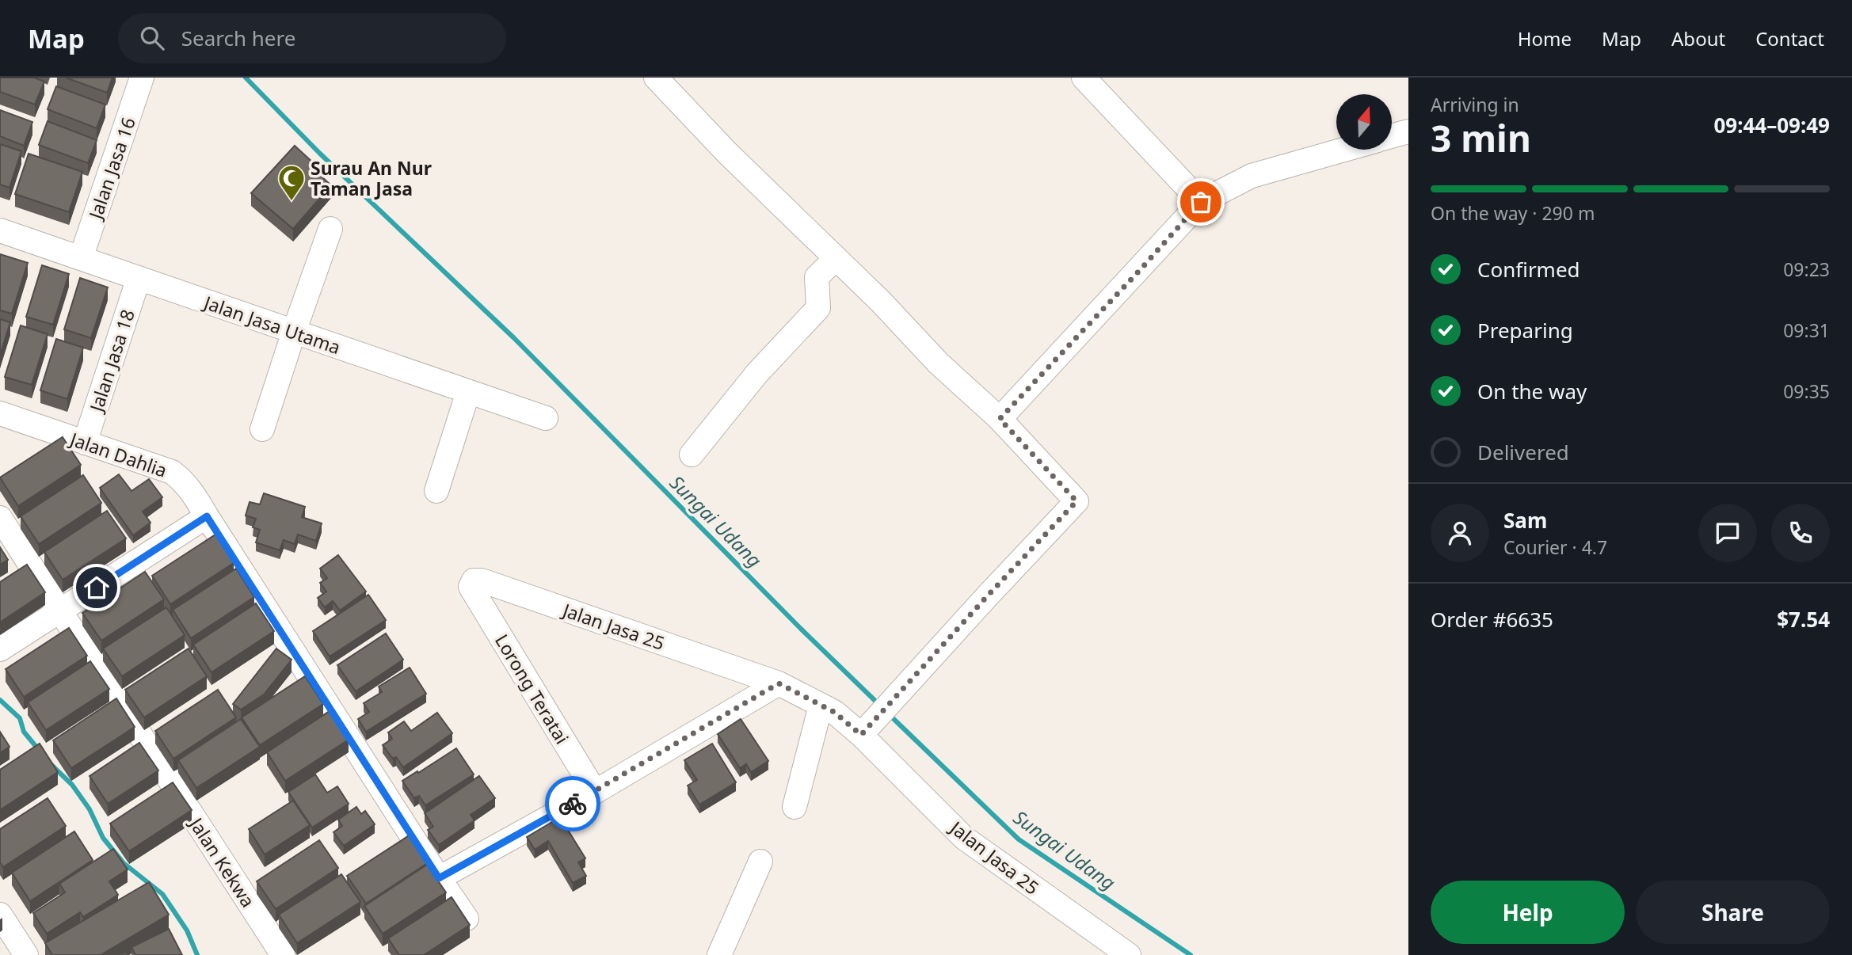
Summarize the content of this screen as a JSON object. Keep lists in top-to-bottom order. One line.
{"streets":{"street":["Jalan Jasa 16","Jalan Jasa Utama","Jalan Jasa 18","Jalan Dahlia","Jalan Jasa 25","Lorong Teratai","Jalan Kekwa"]},"crossings":[["Jalan Jasa 16","Jalan Jasa Utama"],["Jalan Jasa Utama","Jalan Jasa 18"],["Jalan Jasa 18","Jalan Dahlia"],["Jalan Jasa 25","Lorong Teratai"]],"water":["Sungai Udang"],"places":{"mosque":["Surau An Nur Taman Jasa"]},"north":"top","page":{"header":"Map","search":"Search here","nav":["Home","Map","About","Contact"],"heading":["3 min","Arriving in","09:44–09:49"],"panel":["Sam","Courier · 4.7","Order #6635","$7.54"],"bar":"On the way · 290 m","list":[["Confirmed","09:23"],["Preparing","09:31"],["On the way","09:35"],"Delivered"],"buttons":["Help","Share"]}}
